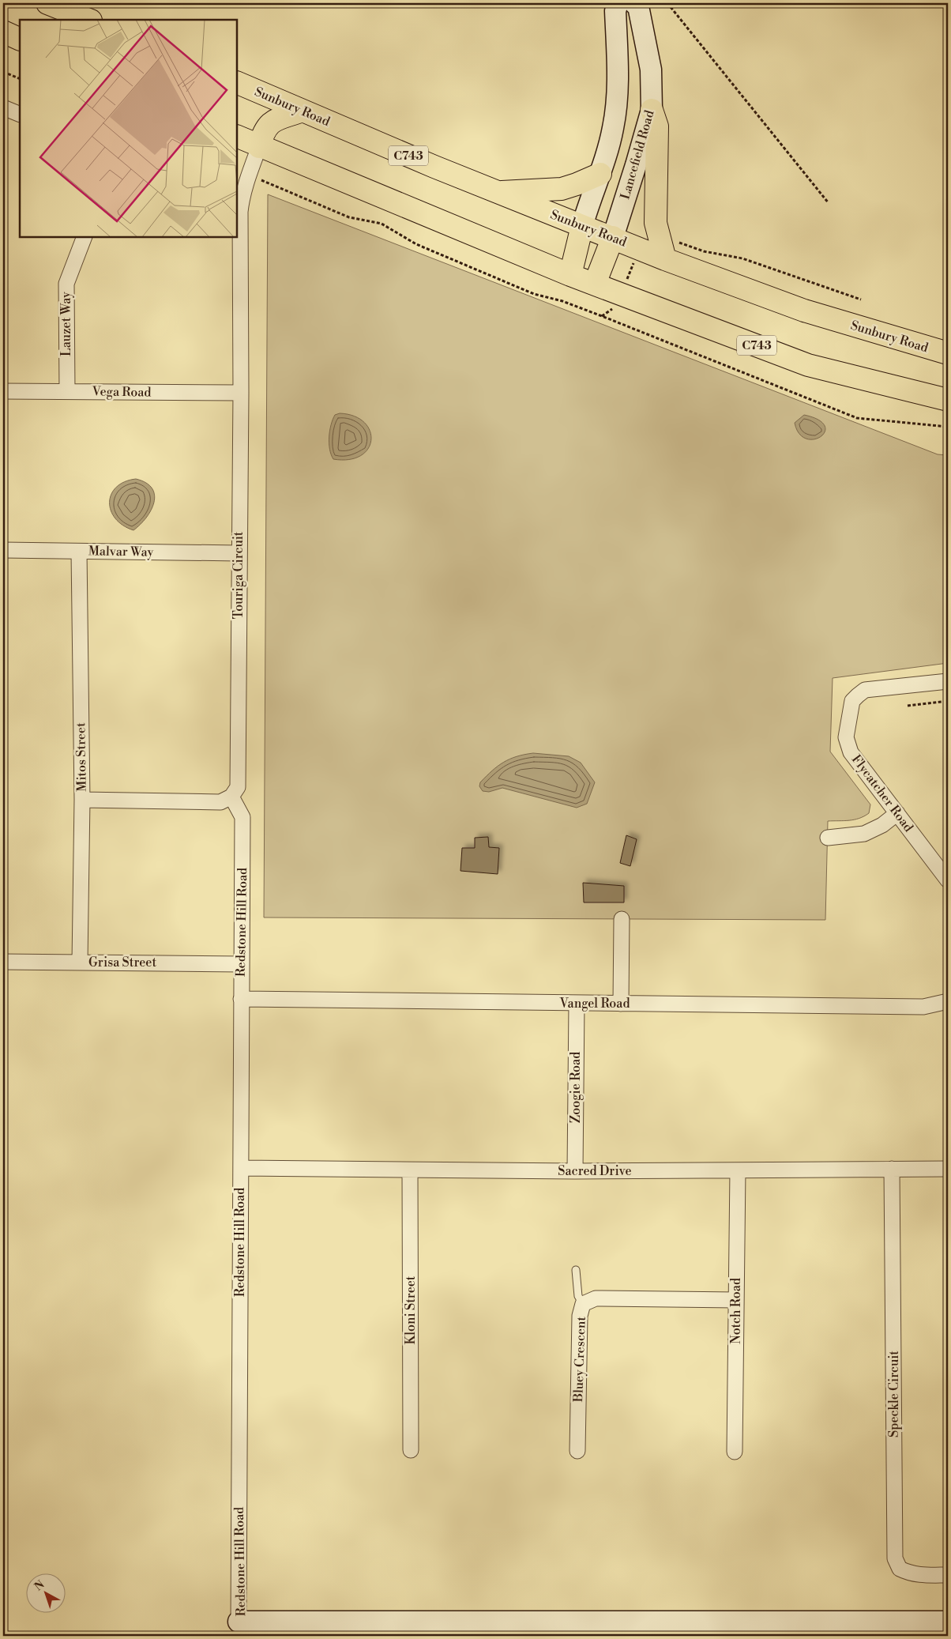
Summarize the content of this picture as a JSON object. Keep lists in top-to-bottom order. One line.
{"streets":{"main road":["Sunbury Road","C743"],"street":["Lancefield Road","Lauzet Way","Vega Road","Malvar Way","Touriga Circuit","Mitos Street","Flycatcher Road","Redstone Hill Road","Grisa Street","Vangel Road","Zoogie Road","Sacred Drive","Kloni Street","Notch Road","Bluey Crescent","Speckle Circuit"]},"crossings":[["Sunbury Road","Lancefield Road"],["C743","Touriga Circuit"],["Lauzet Way","Vega Road"],["Vega Road","Touriga Circuit"],["Malvar Way","Touriga Circuit"],["Malvar Way","Mitos Street"],["Touriga Circuit","Redstone Hill Road"],["Mitos Street","Grisa Street"],["Redstone Hill Road","Grisa Street"],["Redstone Hill Road","Vangel Road"],["Redstone Hill Road","Sacred Drive"],["Vangel Road","Zoogie Road"],["Zoogie Road","Sacred Drive"],["Sacred Drive","Kloni Street"],["Sacred Drive","Notch Road"],["Sacred Drive","Speckle Circuit"],["Notch Road","Bluey Crescent"]],"north":"top left"}
